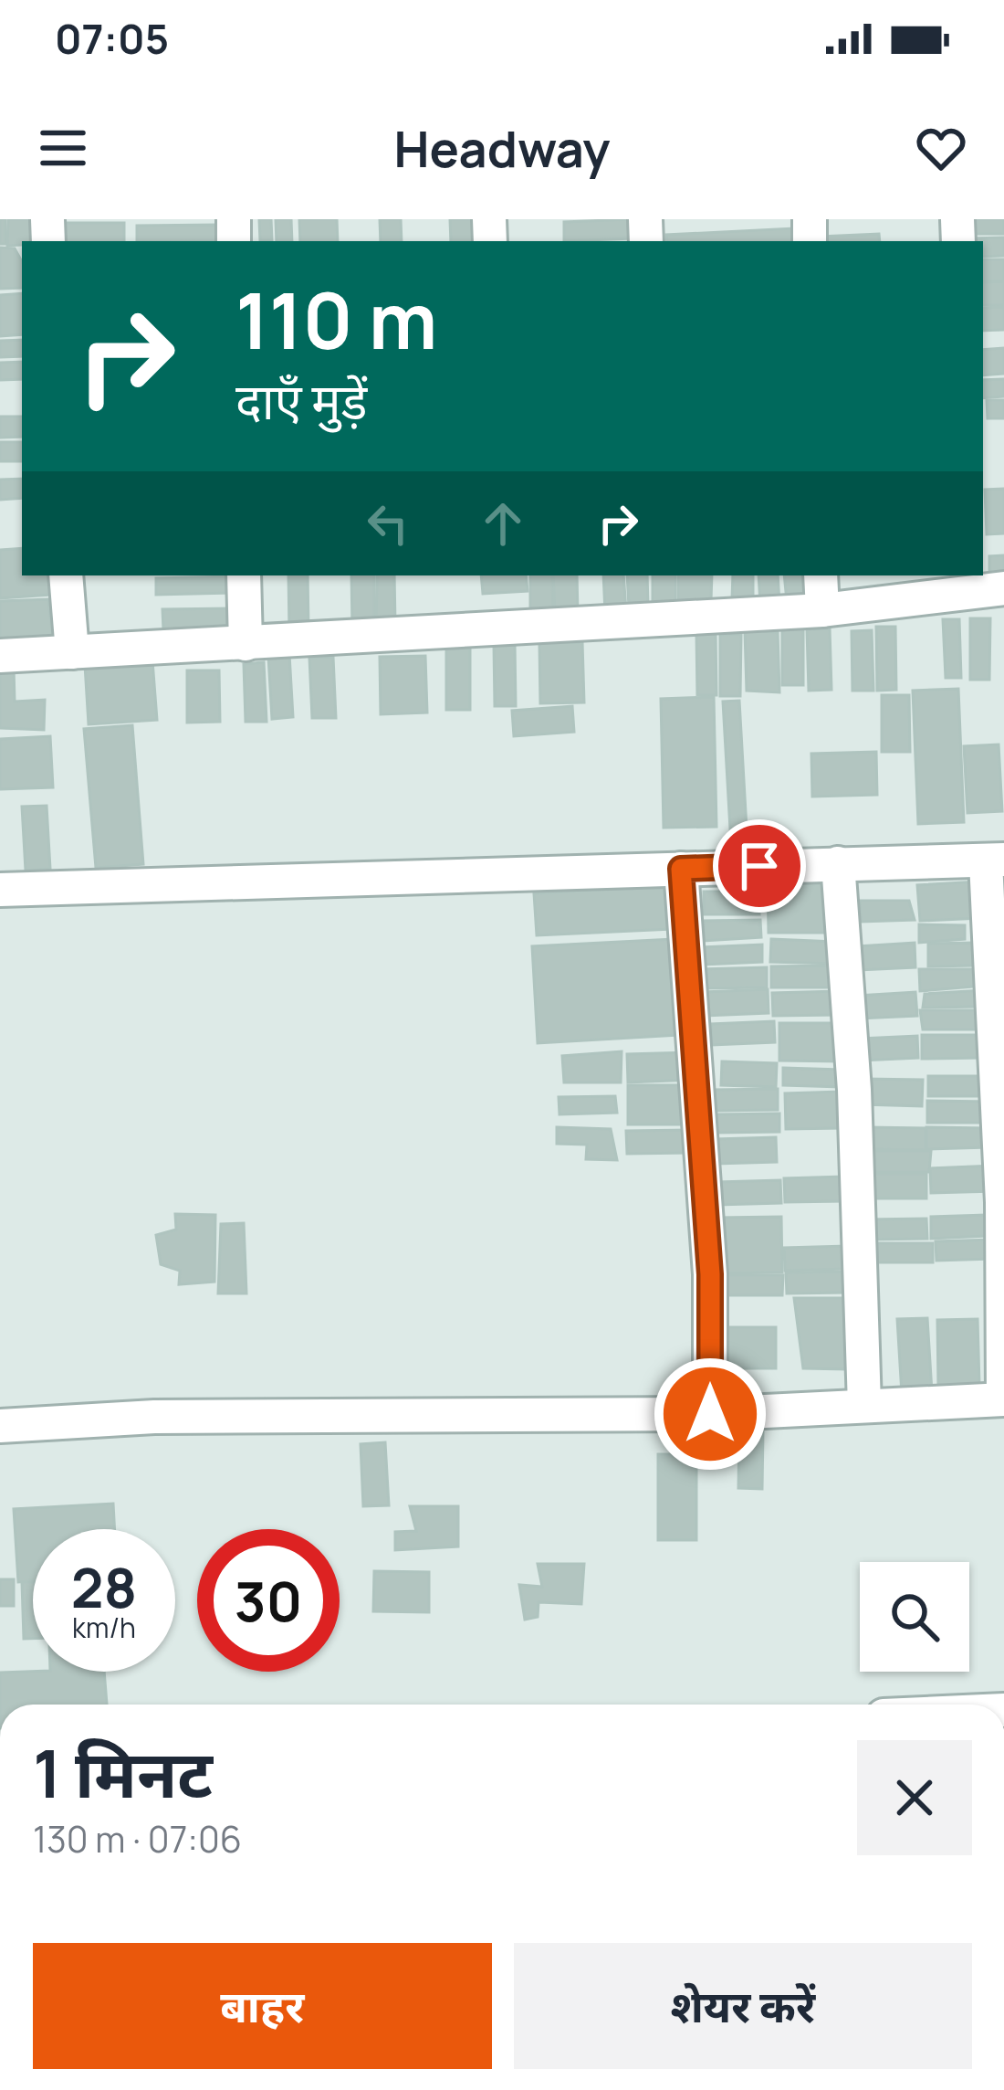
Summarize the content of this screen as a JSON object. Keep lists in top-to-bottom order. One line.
{"page":{"status":"07:05","header":"Headway","turn":["110 m","दाएँ मुड़ें"],"speed":"28 km/h","limit":"30","heading":["1 मिनट","130 m · 07:06"],"buttons":["बाहर","शेयर करें"]}}
